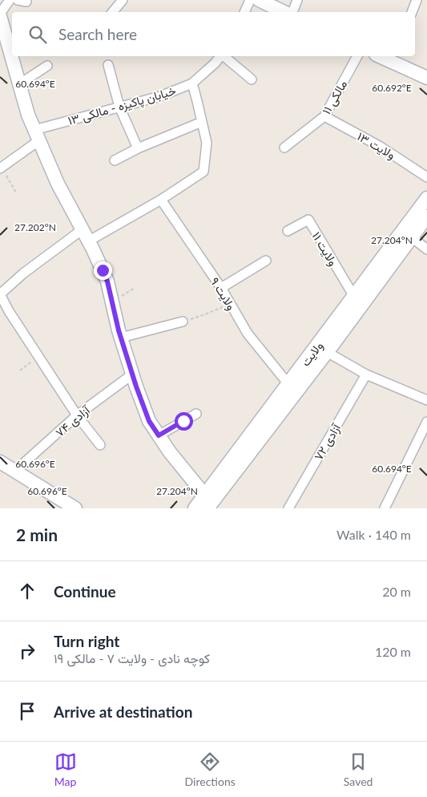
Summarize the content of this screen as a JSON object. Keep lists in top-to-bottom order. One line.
{"streets":{"main road":["ولایت"],"street":["مالکی ۱۱","خیابان پاکیزه - مالکی ۱۳","ولایت ۱۳","ولایت ۱۱","ولایت ۹","آزادی ۷۴","آزادی ۷۲"]},"crossings":[["مالکی ۱۱","ولایت ۱۳"],["ولایت ۱۱","ولایت"],["ولایت ۹","ولایت"]],"page":{"search":"Search here","heading":["2 min","Walk · 140 m"],"list":[["Continue","20 m"],["Turn right","کوچه نادی - ولایت ۷ - مالکی ۱۹","120 m"],"Arrive at destination"],"nav":["Map","Directions","Saved"]},"coordinates":["60.694°E","60.692°E","27.202°N","27.204°N","60.696°E"]}
